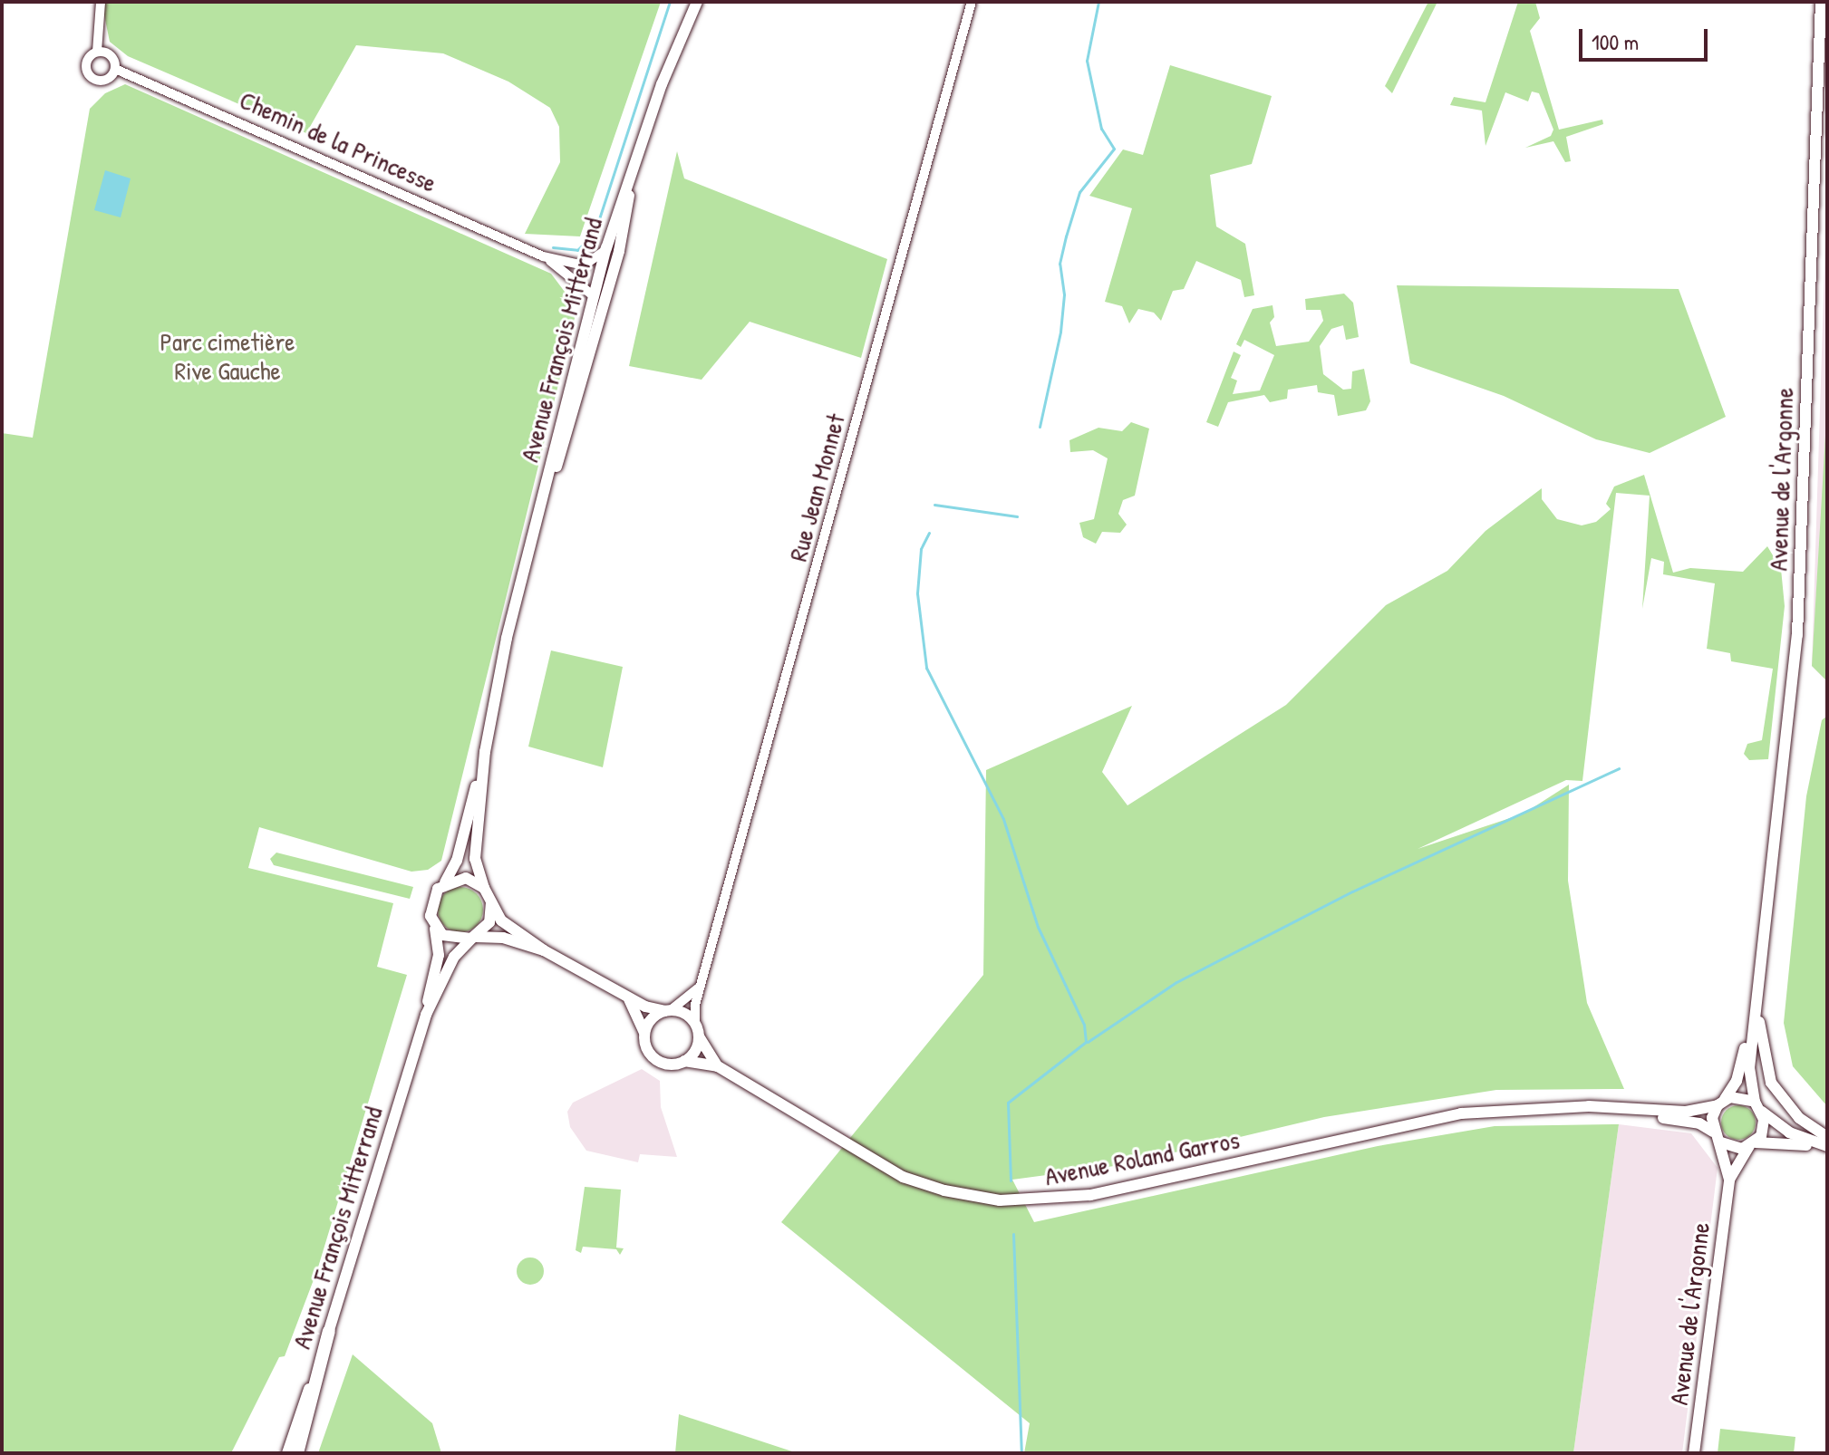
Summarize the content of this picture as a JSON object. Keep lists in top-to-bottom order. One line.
{"streets":{"main road":["Avenue François Mitterrand","Avenue de l'Argonne","Avenue Roland Garros"],"street":["Chemin de la Princesse","Rue Jean Monnet"]},"crossings":[["Chemin de la Princesse","Avenue François Mitterrand"],["Avenue de l'Argonne","Avenue Roland Garros"],["Rue Jean Monnet","Avenue Roland Garros"]],"parks":["Parc cimetière Rive Gauche"],"scale_bar":"100 m"}
